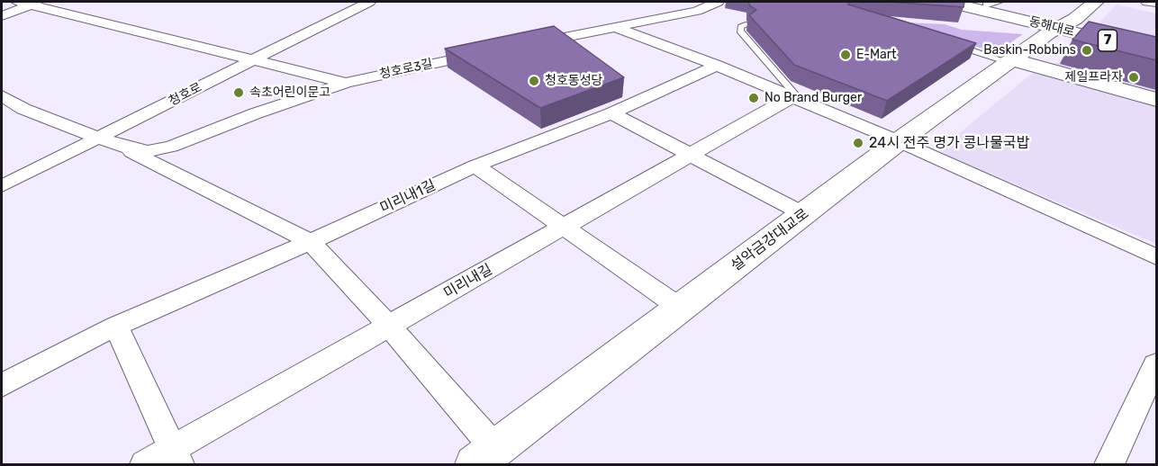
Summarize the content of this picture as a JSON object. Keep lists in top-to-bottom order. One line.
{"streets":{"street":["동해대로","7","청호로3길","청호로","미리내1길","설악금강대교로","미리내길"]},"crossings":[["동해대로","설악금강대교로"],["청호로3길","청호로"]],"places":["Baskin-Robbins","E-Mart","제일프라자","청호동성당","속초어린이문고","No Brand Burger","24시 전주 명가 콩나물국밥"]}
